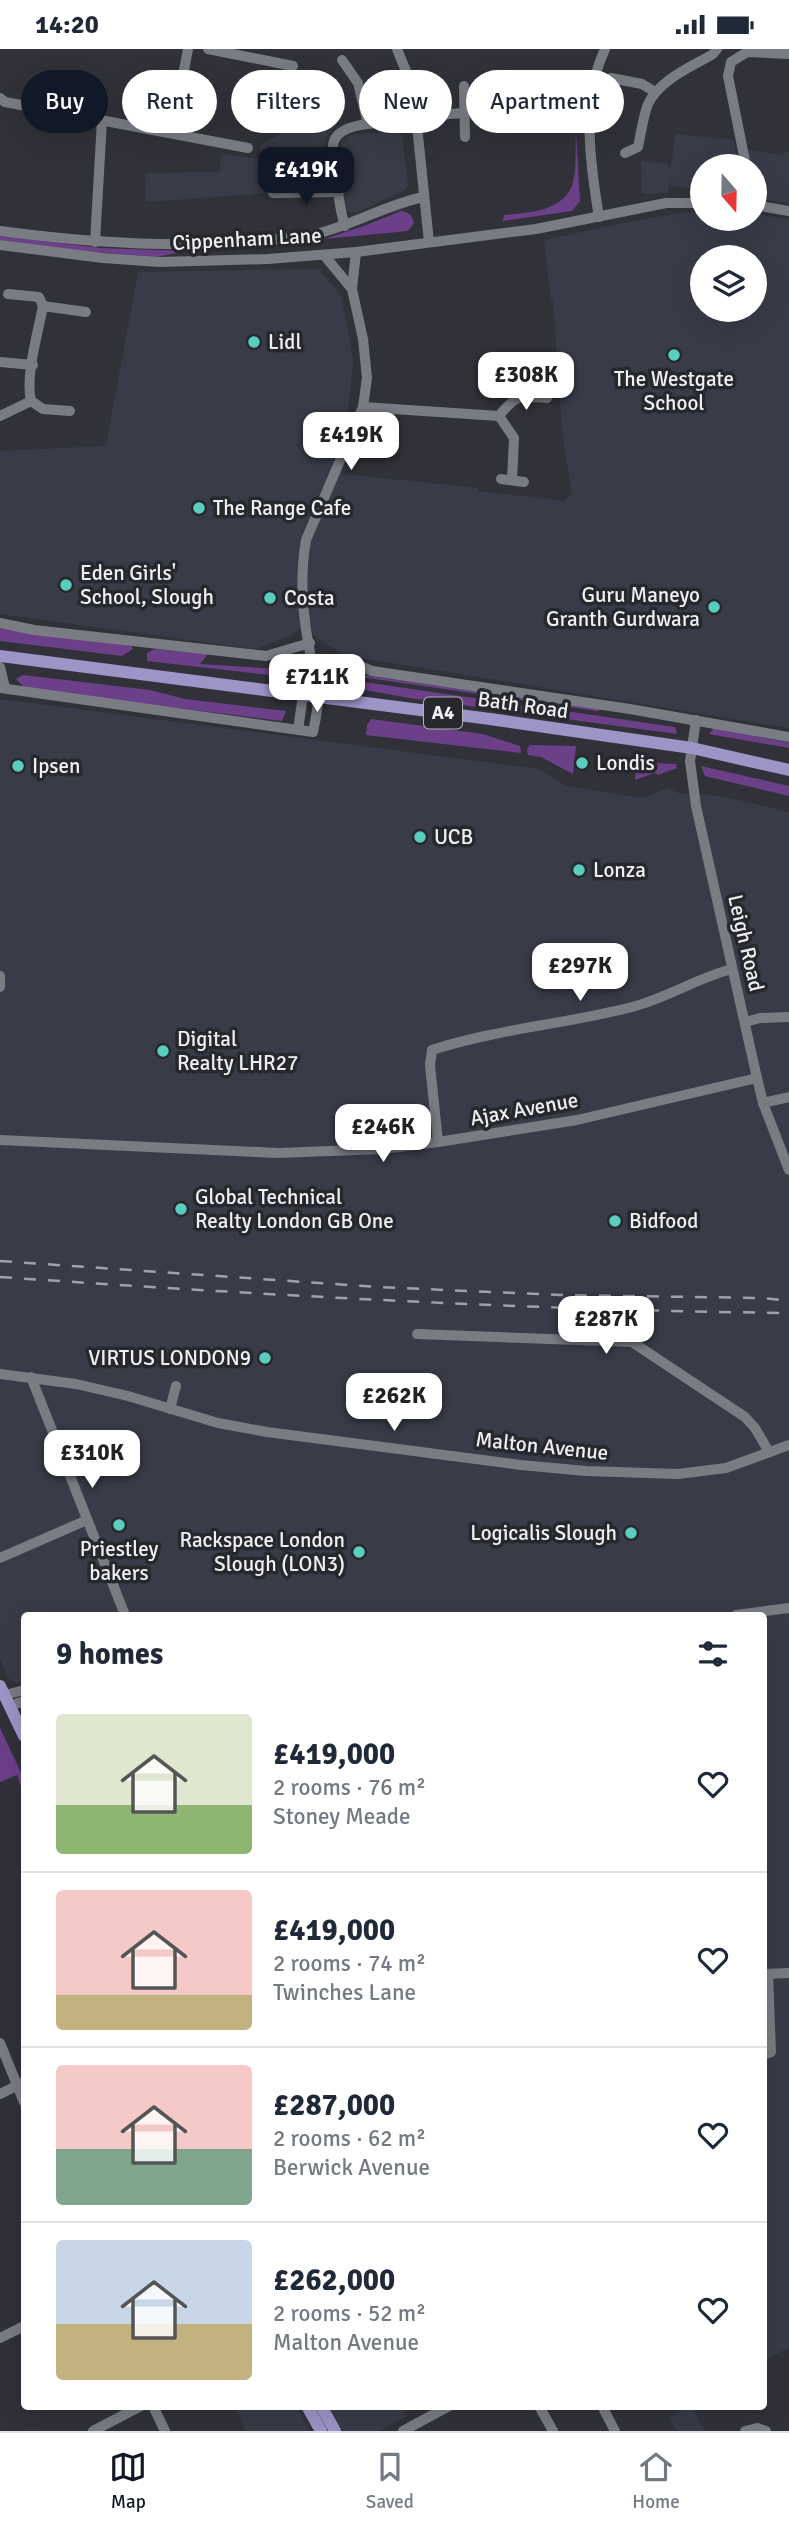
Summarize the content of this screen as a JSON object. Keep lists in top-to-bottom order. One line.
{"streets":{"main road":["Bath Road","A4"],"street":["Cippenham Lane","Leigh Road","Ajax Avenue","Malton Avenue"]},"crossings":[["Bath Road","Leigh Road"],["Leigh Road","Ajax Avenue"]],"places":["Lidl","The Westgate School","The Range Cafe","Eden Girls' School, Slough","Costa","Guru Maneyo Granth Gurdwara","Londis","Ipsen","UCB","Lonza","Digital Realty LHR27","Global Technical Realty London GB One","Bidfood","VIRTUS LONDON9","Priestley bakers","Logicalis Slough","Rackspace London Slough (LON3)"],"north":"bottom","page":{"status":"14:20","chip":["Buy","Rent","Filters","New","Apartment"],"price":["£419K","£308K","£419K","£711K","£297K","£246K","£287K","£262K","£310K"],"heading":"9 homes","list":[{"name":"£419,000","note":"2 rooms · 76 m² · Stoney Meade"},{"name":"£419,000","note":"2 rooms · 74 m² · Twinches Lane"},{"name":"£287,000","note":"2 rooms · 62 m² · Berwick Avenue"},{"name":"£262,000","note":"2 rooms · 52 m² · Malton Avenue"}],"tabs":["Map","Saved","Home"]}}
